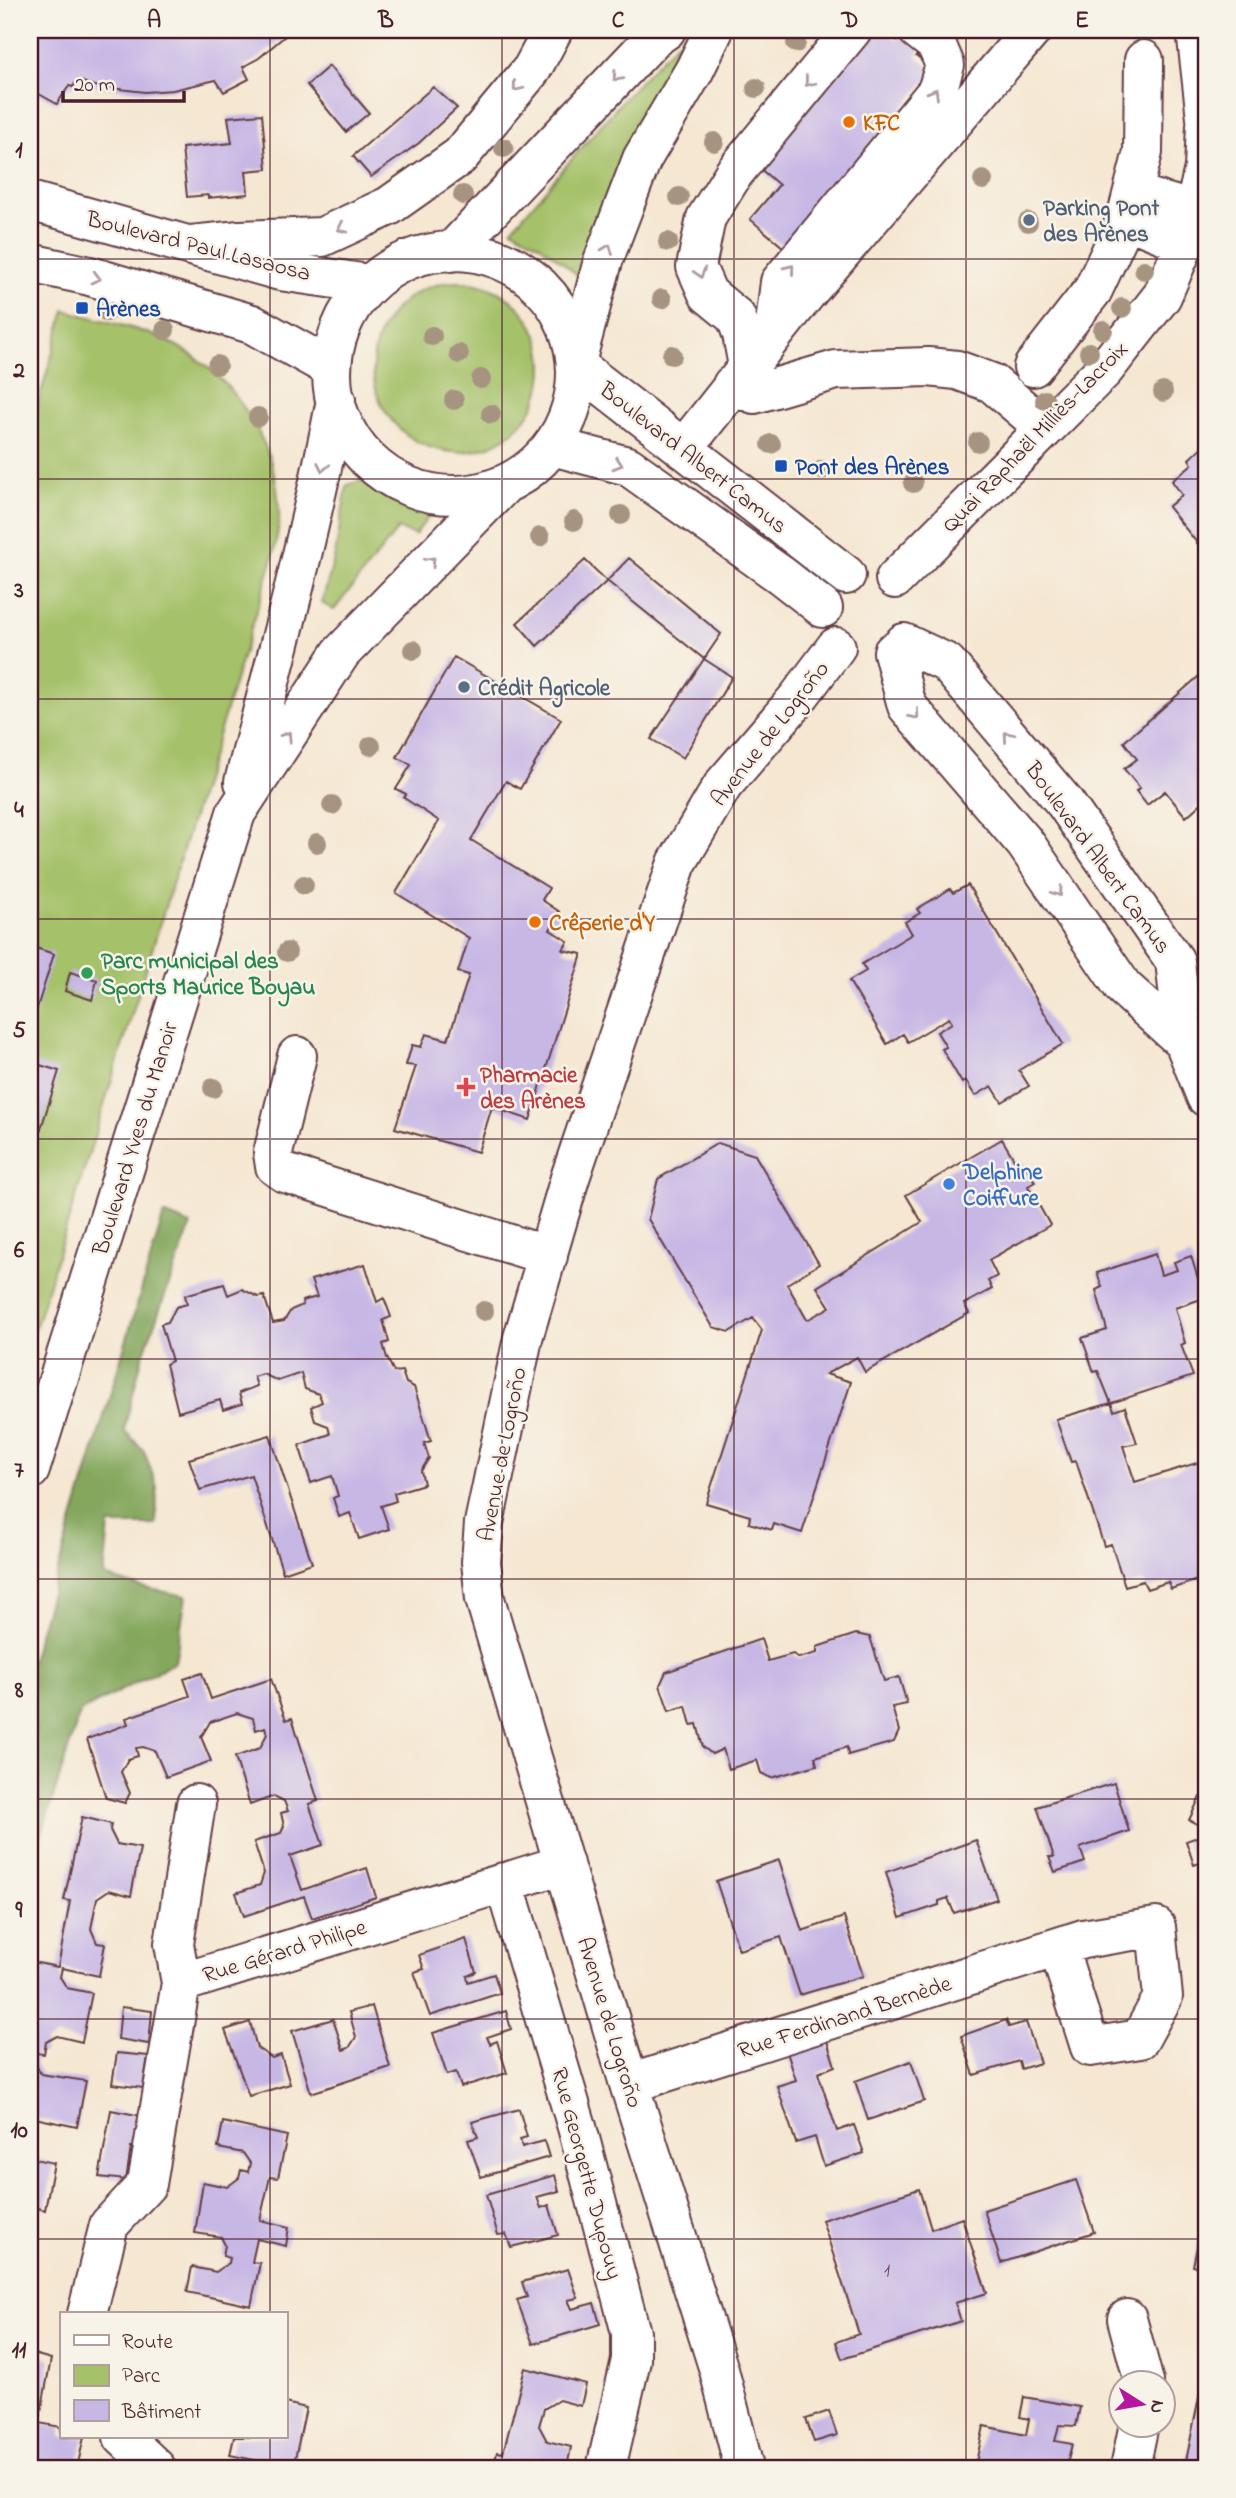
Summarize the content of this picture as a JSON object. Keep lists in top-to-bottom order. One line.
{"streets":{"street":["Boulevard Paul Lasaosa","Quai Raphaël Milliès-Lacroix","Boulevard Albert Camus","Avenue de Logroño","Boulevard Yves du Manoir","Rue Gérard Philipe","Rue Ferdinand Bernède","Rue Georgette Dupouy"]},"crossings":[["Boulevard Paul Lasaosa","Boulevard Albert Camus"],["Boulevard Paul Lasaosa","Boulevard Yves du Manoir"],["Quai Raphaël Milliès-Lacroix","Boulevard Albert Camus"],["Quai Raphaël Milliès-Lacroix","Avenue de Logroño"],["Boulevard Albert Camus","Avenue de Logroño"],["Boulevard Albert Camus","Boulevard Yves du Manoir"],["Avenue de Logroño","Rue Gérard Philipe"],["Avenue de Logroño","Rue Ferdinand Bernède"],["Rue Gérard Philipe","Rue Georgette Dupouy"]],"one_way":["Boulevard Yves du Manoir"],"places":{"other":["KFC","Parking Pont des Arènes","Crédit Agricole","Crêperie d'Y","Parc municipal des Sports Maurice Boyau","Delphine Coiffure"],"transit":["Arènes","Pont des Arènes"],"health":["Pharmacie des Arènes"]},"house_numbers":["1"],"legend":["Route","Parc","Bâtiment"],"scale_bar":"20 m","north":"right","grid":{"columns":["A","B","C","D","E"],"rows":["1","2","3","4","5","6","7","8","9","10","11"]}}
